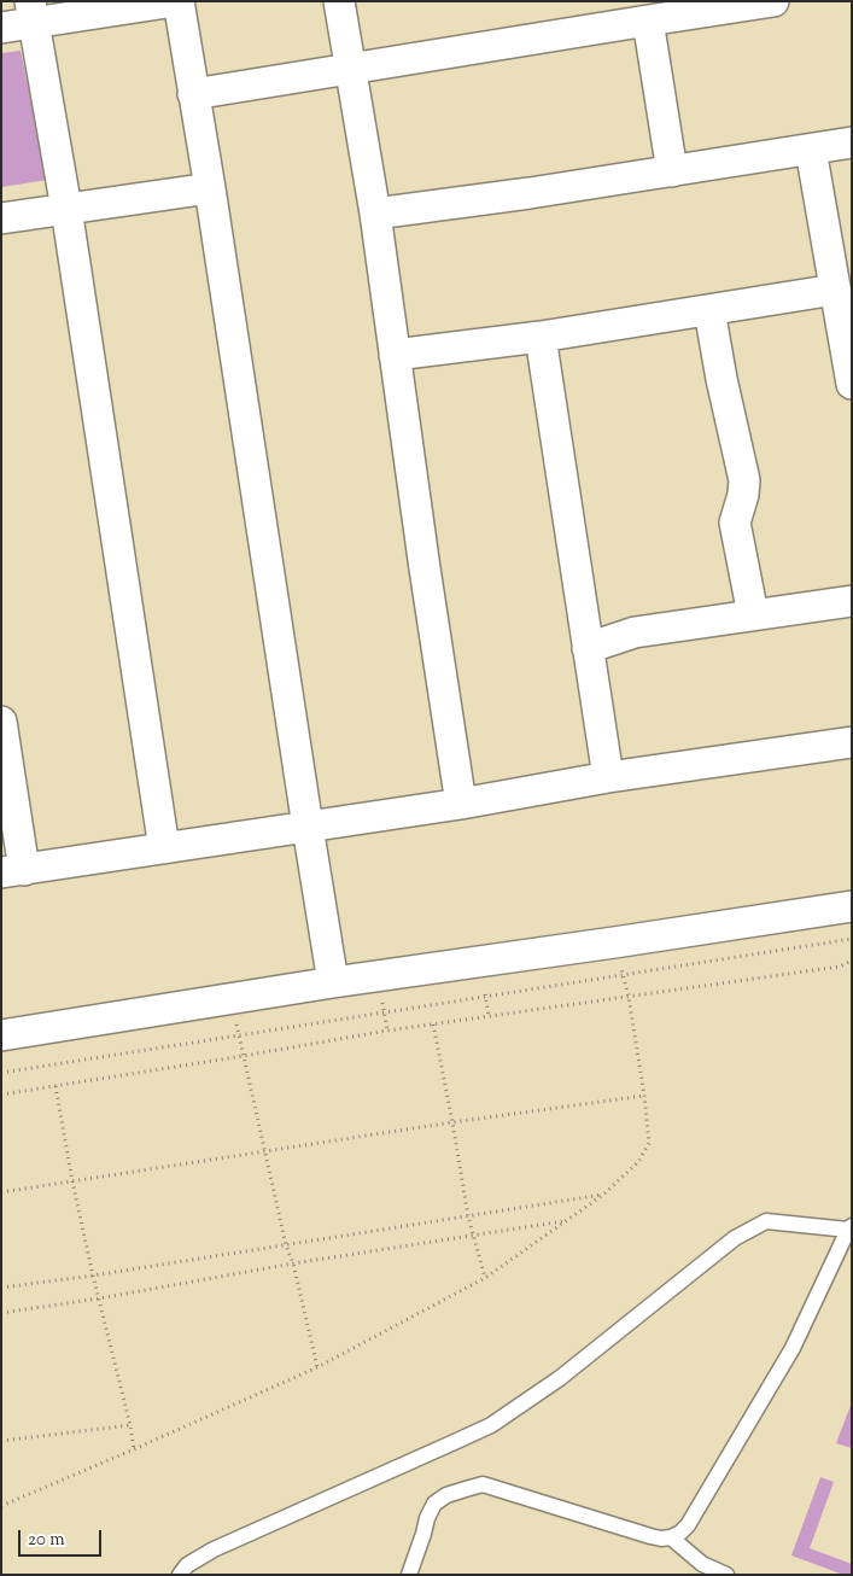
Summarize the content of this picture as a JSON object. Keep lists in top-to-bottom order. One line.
{"scale_bar":"20 m"}
